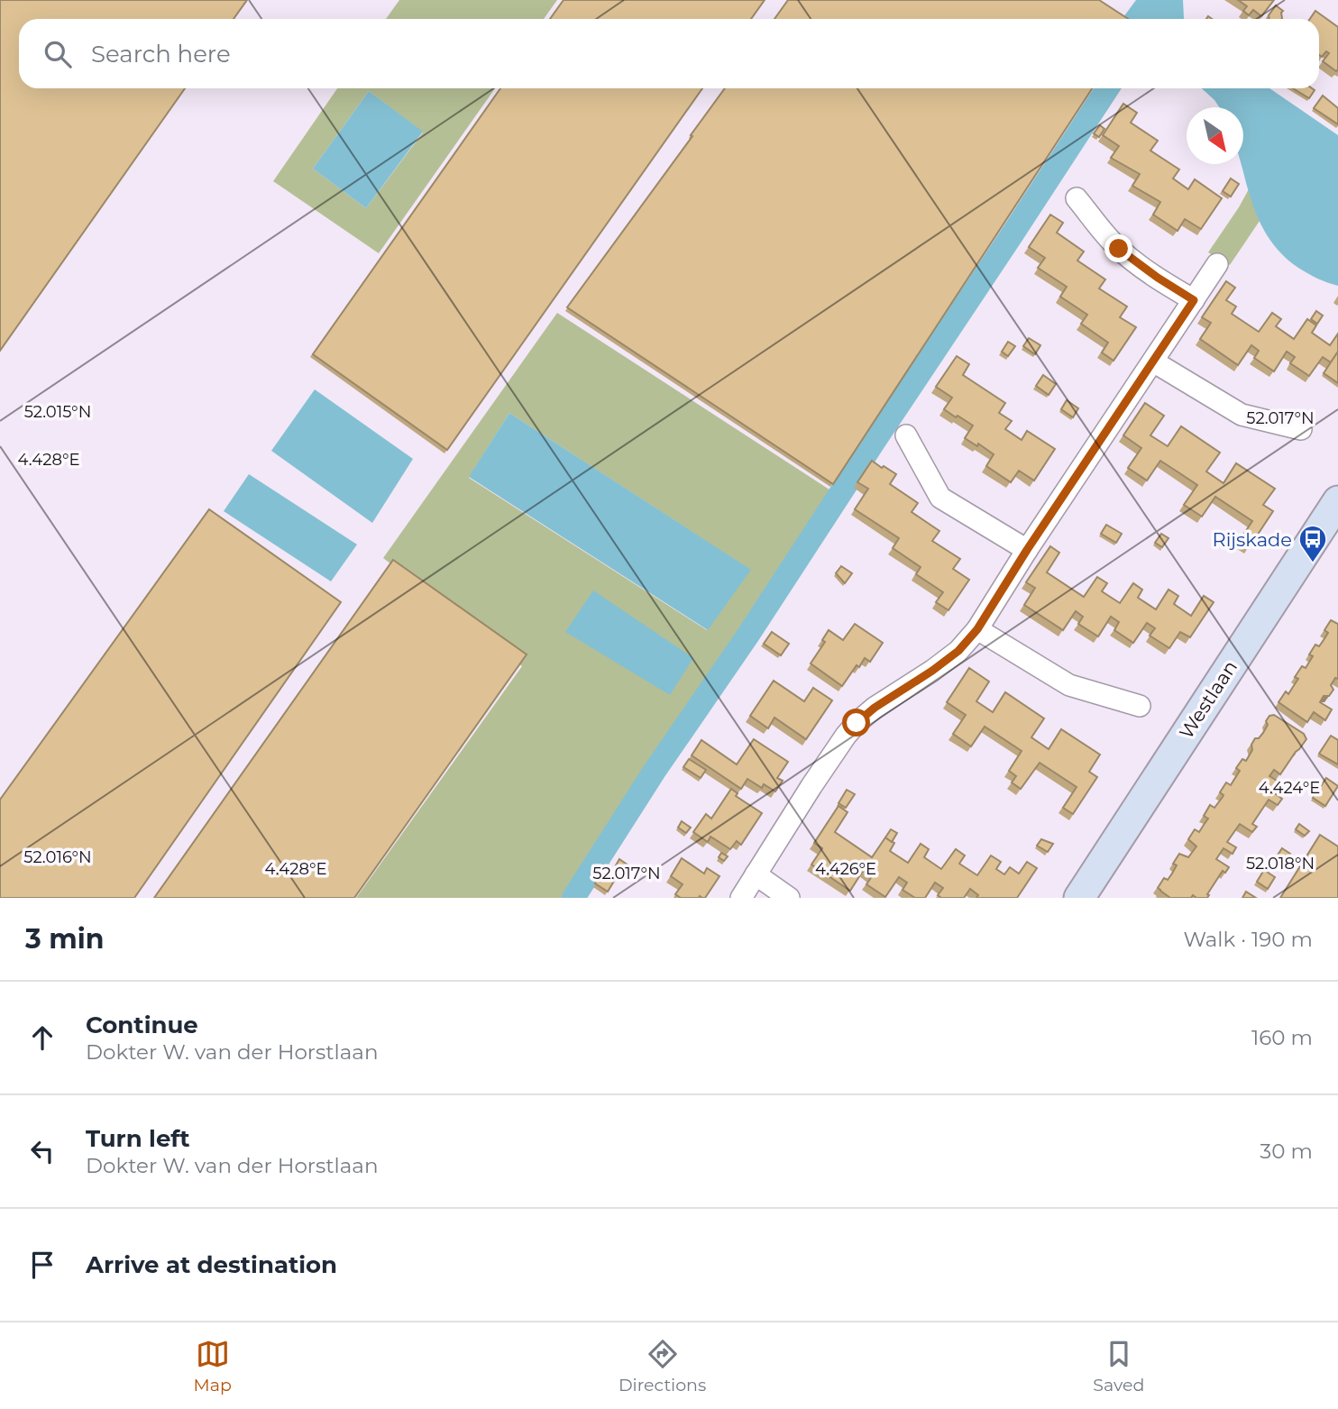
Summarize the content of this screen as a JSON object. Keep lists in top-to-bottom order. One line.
{"streets":{"main road":["Westlaan"]},"places":{"bus stop":["Rijskade"]},"north":"bottom right","page":{"search":"Search here","heading":["3 min","Walk · 190 m"],"list":[["Continue","Dokter W. van der Horstlaan","160 m"],["Turn left","Dokter W. van der Horstlaan","30 m"],"Arrive at destination"],"nav":["Map","Directions","Saved"]},"coordinates":["52.015°N","52.017°N","4.428°E","4.424°E","52.016°N","52.018°N","4.426°E"]}
